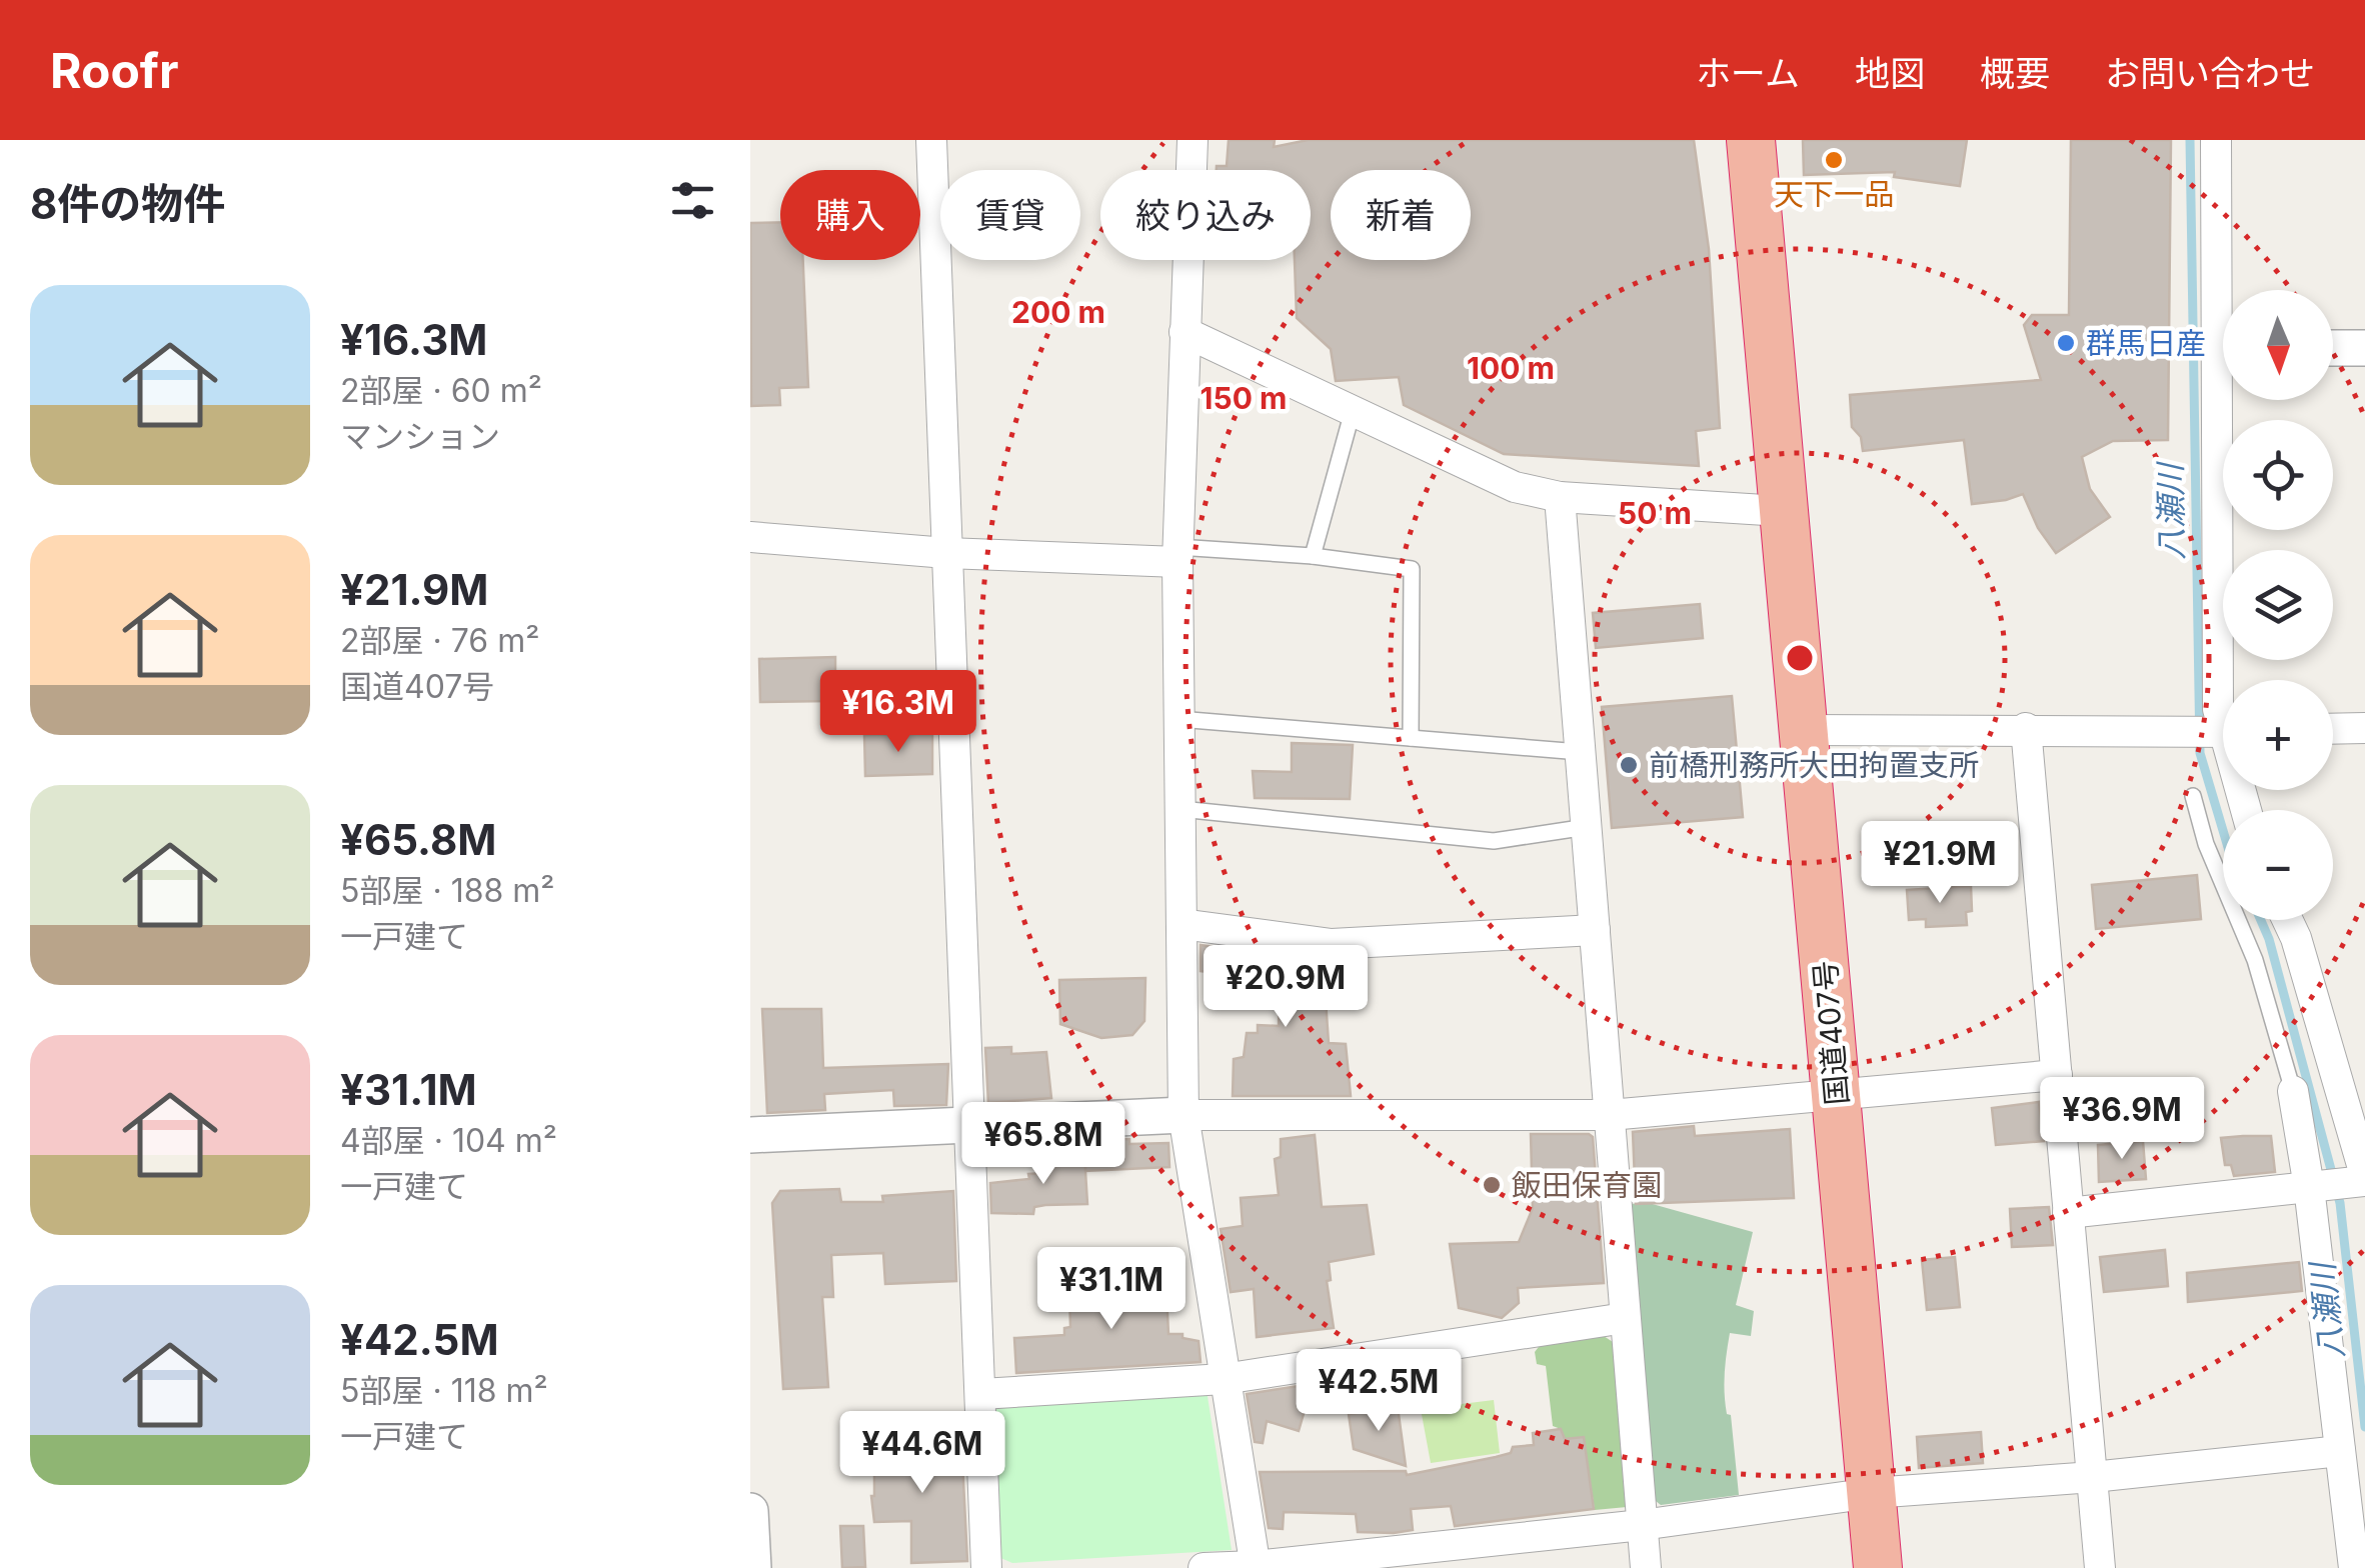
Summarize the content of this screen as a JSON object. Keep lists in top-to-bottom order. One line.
{"streets":{"highway":["国道407号"]},"water":["八瀬川"],"places":["天下一品","群馬日産","前橋刑務所大田拘置支所","飯田保育園"],"north":"bottom","page":{"header":"Roofr","nav":["ホーム","地図","概要","お問い合わせ"],"heading":"8件の物件","chip":["購入","賃貸","絞り込み","新着"],"list":[{"name":"¥16.3M","note":"2部屋 · 60 m² · マンション"},{"name":"¥21.9M","note":"2部屋 · 76 m² · 国道407号"},{"name":"¥65.8M","note":"5部屋 · 188 m² · 一戸建て"},{"name":"¥31.1M","note":"4部屋 · 104 m² · 一戸建て"},{"name":"¥42.5M","note":"5部屋 · 118 m² · 一戸建て"}],"map_buttons":["+","−"],"price":["¥16.3M","¥21.9M","¥20.9M","¥36.9M","¥65.8M","¥31.1M","¥42.5M","¥44.6M"]},"rings":["200 m","100 m","150 m","50 m"]}
